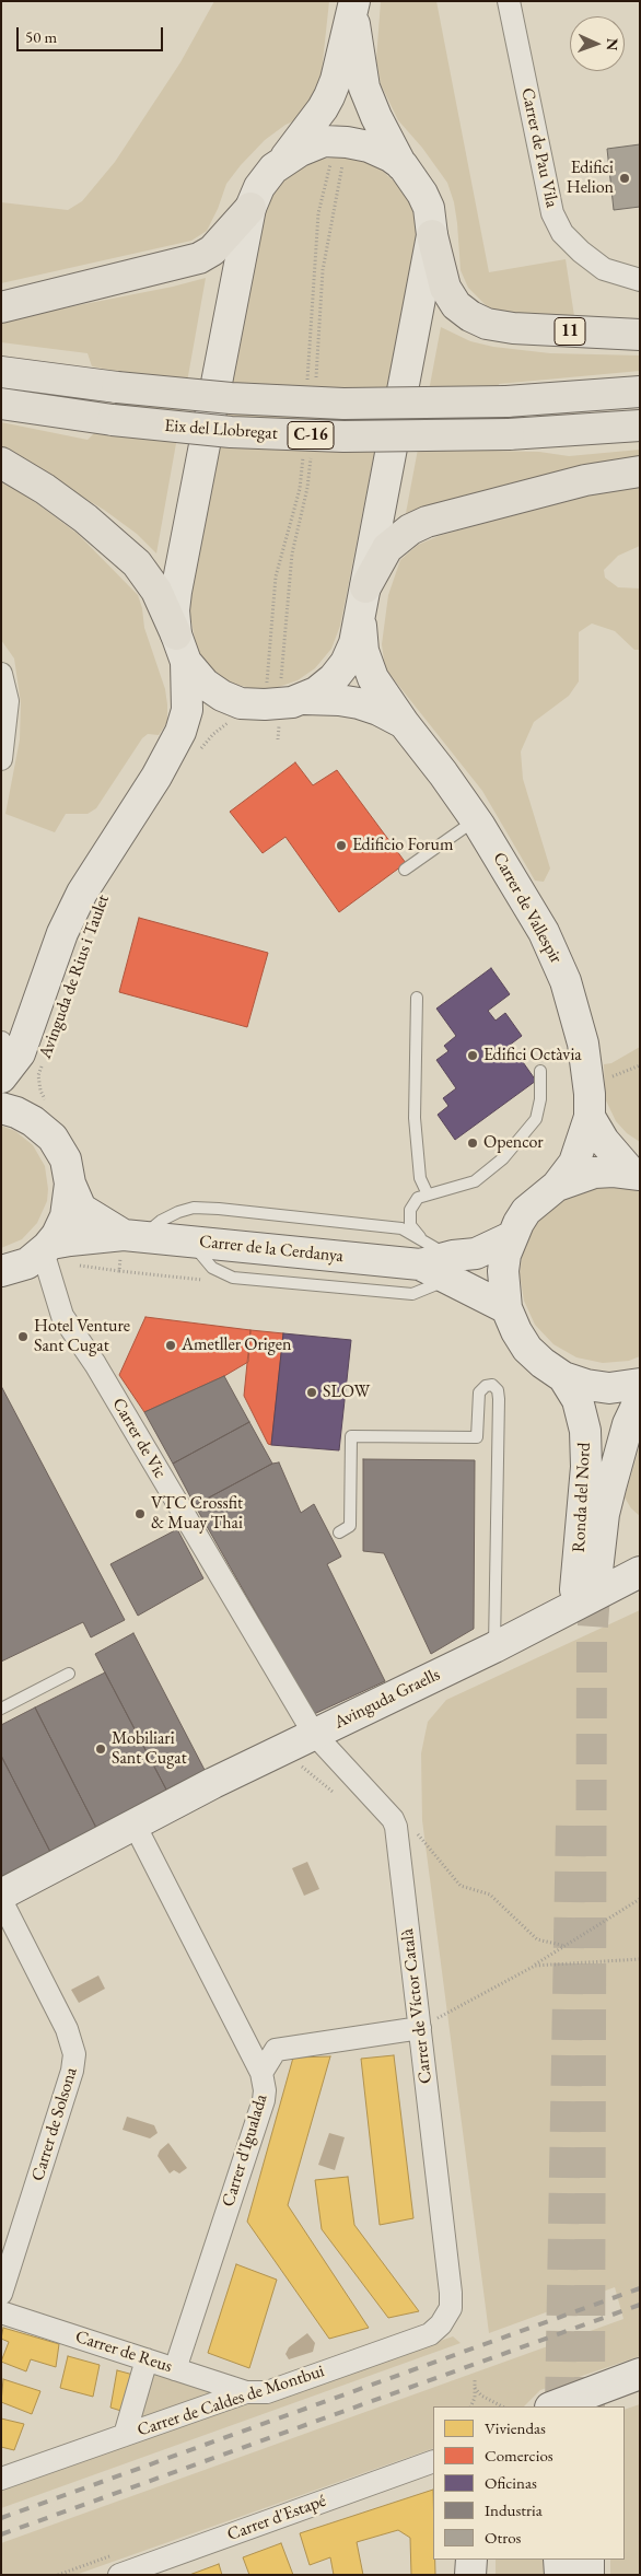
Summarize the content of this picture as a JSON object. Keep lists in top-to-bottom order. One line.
{"streets":{"highway":["11","Eix del Llobregat","C-16"],"main road":["Carrer de Vallespir","Avinguda de Rius i Taulet","Carrer de la Cerdanya","Ronda del Nord","Avinguda Graells"],"street":["Carrer de Pau Vila","Carrer de Vic","Carrer de Víctor Català","Carrer de Solsona","Carrer d'Igualada","Carrer de Reus","Carrer de Caldes de Montbui","Carrer d'Estapé"]},"crossings":[["Avinguda de Rius i Taulet","Carrer de la Cerdanya"],["Carrer de la Cerdanya","Carrer de Vic"],["Carrer de Vic","Avinguda Graells"],["Carrer de Vic","Carrer de Víctor Català"],["Avinguda Graells","Carrer de Víctor Català"],["Avinguda Graells","Carrer d'Igualada"],["Carrer de Víctor Català","Carrer de Caldes de Montbui"],["Carrer d'Igualada","Carrer de Reus"],["Carrer de Reus","Carrer de Caldes de Montbui"]],"places":["Edifici Helion","Edificio Forum","Edifici Octàvia","Opencor","Hotel Venture Sant Cugat","Ametller Origen","SLOW","VTC Crossfit & Muay Thai","Mobiliari Sant Cugat"],"legend":["Viviendas","Comercios","Oficinas","Industria","Otros"],"scale_bar":"50 m","north":"right"}
